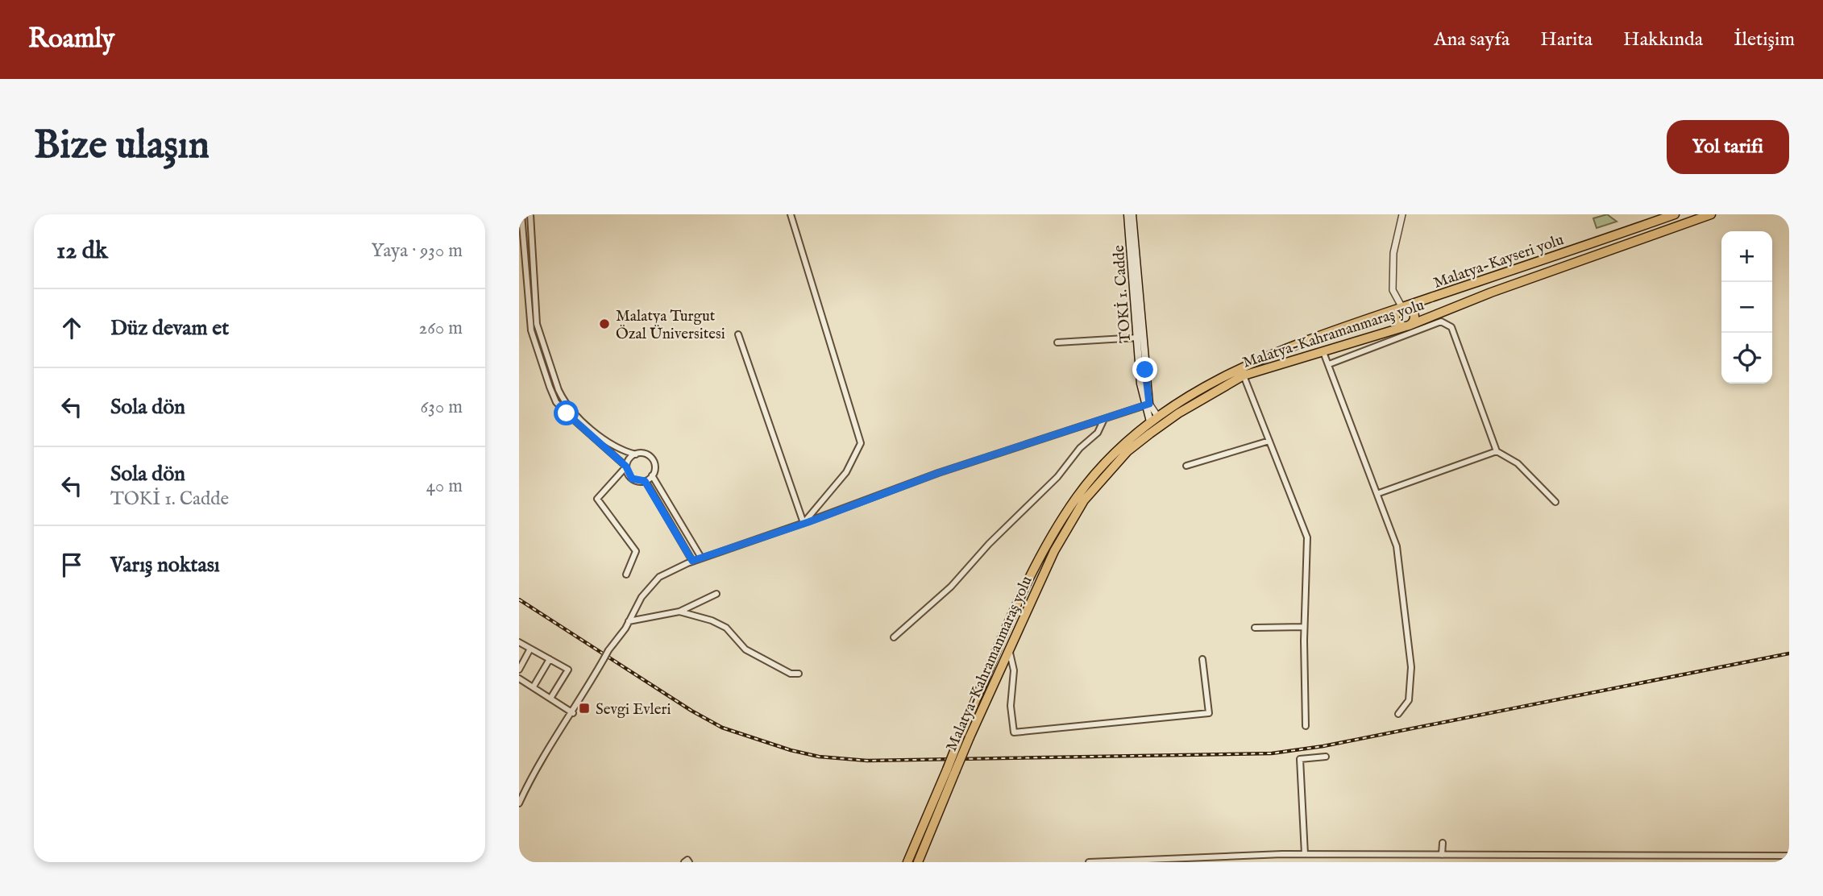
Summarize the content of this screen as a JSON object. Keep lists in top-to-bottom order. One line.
{"streets":{"highway":["Malatya-Kayseri yolu","Malatya-Kahramanmaraş yolu"],"main road":["TOKİ 1. Cadde"]},"crossings":[["Malatya-Kayseri yolu","TOKİ 1. Cadde"],["Malatya-Kayseri yolu","Malatya-Kahramanmaraş yolu"]],"places":{"other":["Malatya Turgut Özal Üniversitesi"],"transit":["Sevgi Evleri"]},"page":{"header":"Roamly","nav":["Ana sayfa","Harita","Hakkında","İletişim"],"buttons":"Yol tarifi","title":"Bize ulaşın","heading":["12 dk","Yaya · 930 m"],"map_buttons":["+","−"],"list":[["Düz devam et","260 m"],["Sola dön","630 m"],["Sola dön","TOKİ 1. Cadde","40 m"],"Varış noktası"]}}
